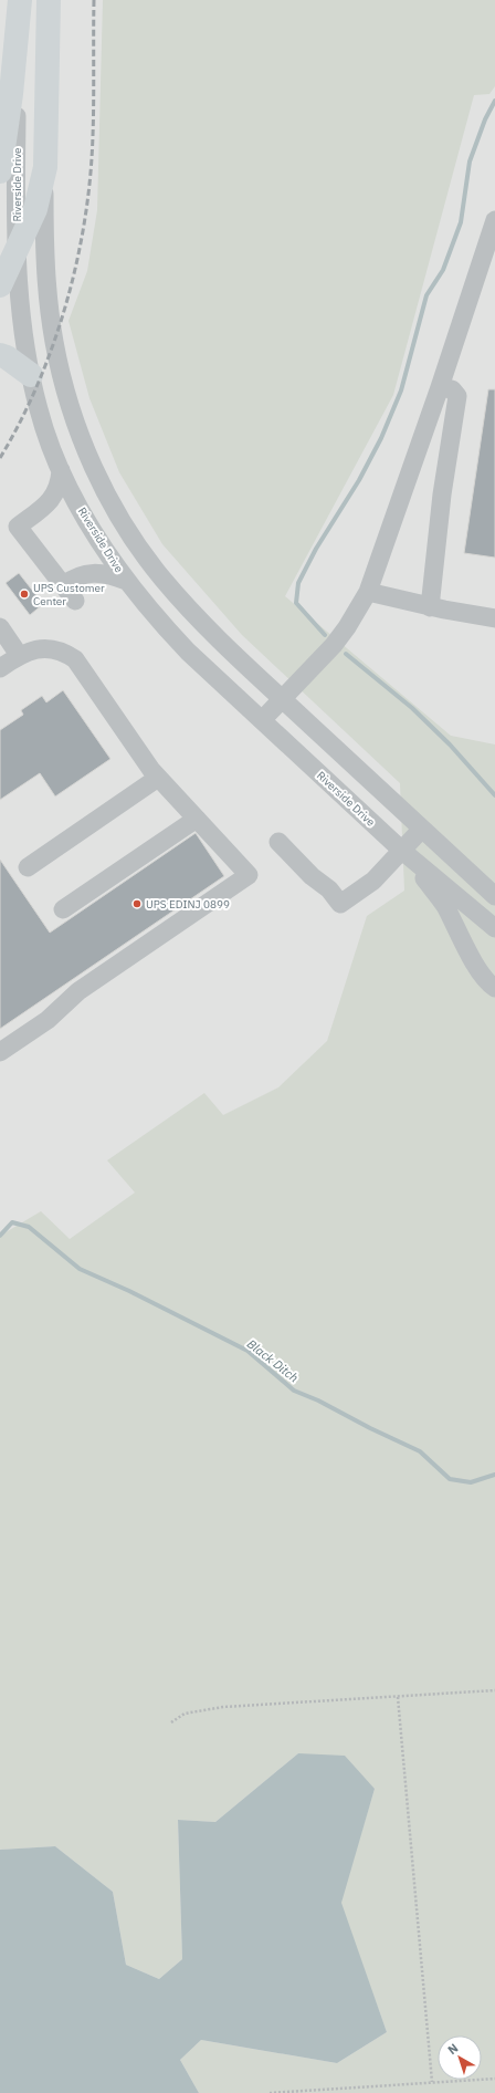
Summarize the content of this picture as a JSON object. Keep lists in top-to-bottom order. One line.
{"streets":{"street":["Riverside Drive"]},"water":["Black Ditch"],"places":["UPS Customer Center","UPS EDINJ 0899"],"north":"top left"}
